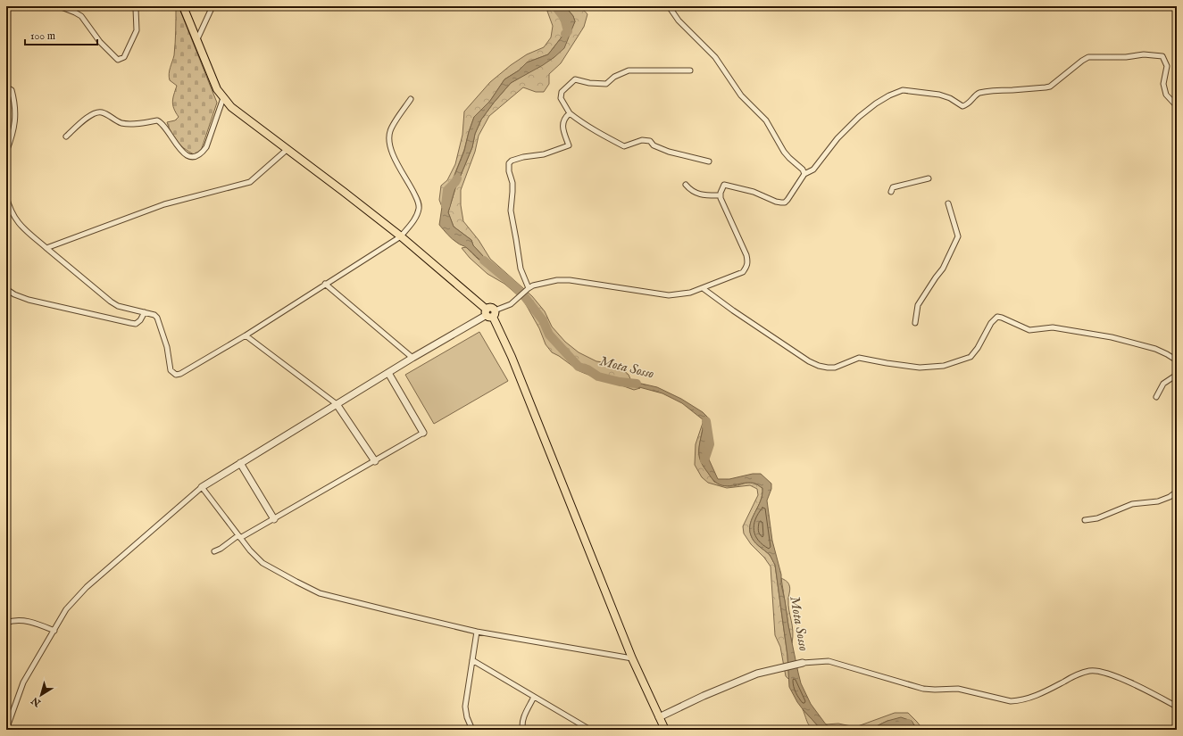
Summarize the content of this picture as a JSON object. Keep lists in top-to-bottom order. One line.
{"water":["Mota Sosso"],"scale_bar":"100 m","north":"bottom left"}
